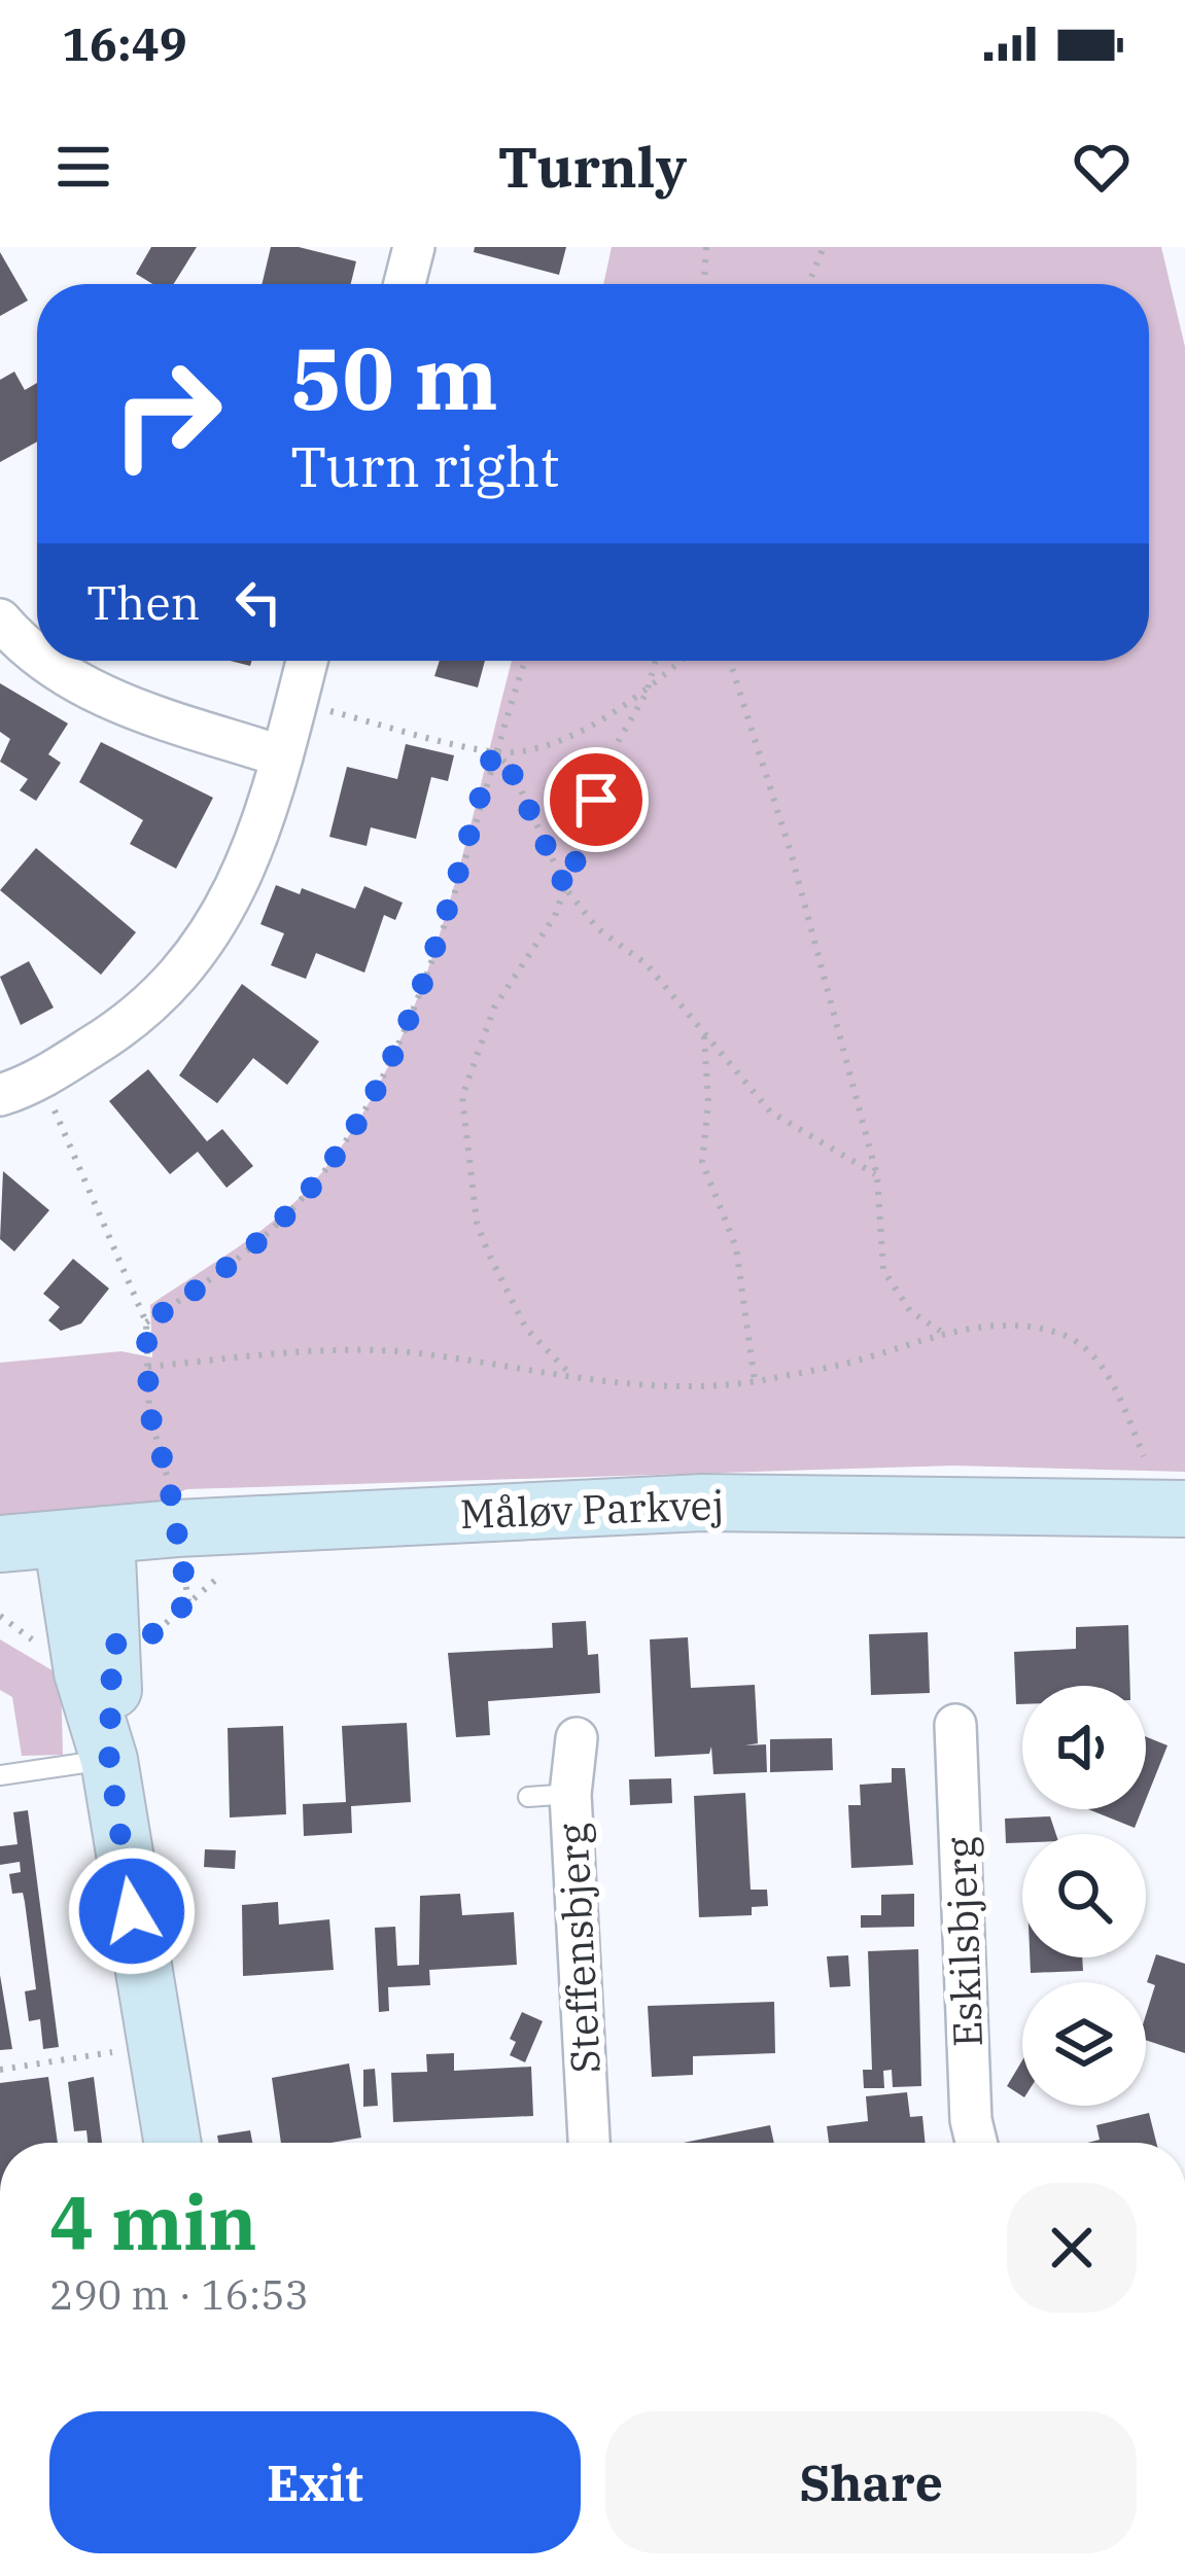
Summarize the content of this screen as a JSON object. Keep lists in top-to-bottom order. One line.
{"streets":{"street":["Måløv Parkvej","Eskilsbjerg","Steffensbjerg"]},"page":{"status":"16:49","header":"Turnly","turn":["50 m","Turn right"],"then":"Then","heading":["4 min","290 m · 16:53"],"buttons":["Exit","Share"]}}
